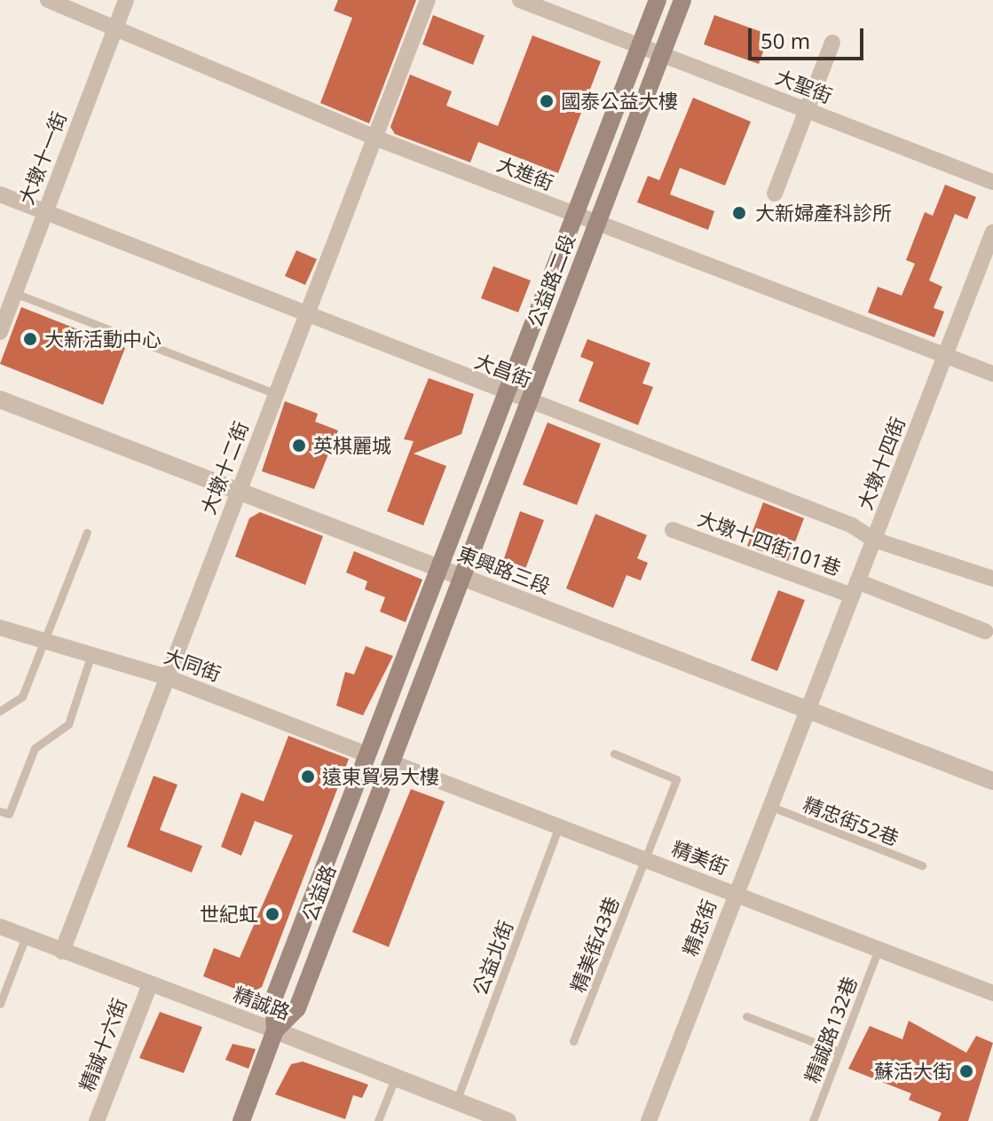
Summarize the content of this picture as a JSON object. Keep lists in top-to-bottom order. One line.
{"streets":{"main road":["公益路二段","公益路"],"street":["大聖街","大墩十一街","大進街","大昌街","大墩十四街","大墩十二街","大墩十四街101巷","東興路三段","大同街","精美街","精忠街","精誠路","精誠十六街"],"lane":["精忠街52巷","精美街43巷","公益北街","精誠路132巷"]},"crossings":[["大聖街","公益路二段"],["大墩十一街","大進街"],["大墩十一街","大昌街"],["大進街","公益路二段"],["大進街","大墩十四街"],["大進街","大墩十二街"],["公益路二段","大昌街"],["公益路二段","東興路三段"],["公益路二段","公益路"],["大昌街","大墩十四街"],["大昌街","大墩十二街"],["大墩十四街","大墩十四街101巷"],["大墩十四街","東興路三段"],["大墩十四街","精忠街"],["大墩十二街","東興路三段"],["大墩十二街","大同街"],["大墩十二街","精誠路"],["東興路三段","公益路"],["東興路三段","精忠街"],["大同街","公益路"],["精忠街52巷","精忠街"],["精美街","公益路"],["精美街","精忠街"],["精美街","精美街43巷"],["精美街","公益北街"],["精美街","精誠路132巷"],["公益路","精誠路"],["公益北街","精誠路"],["精誠路","精誠十六街"]],"places":["國泰公益大樓","大新婦產科診所","大新活動中心","英棋麗城","遠東貿易大樓","世紀虹","蘇活大街"],"scale_bar":"50 m"}
